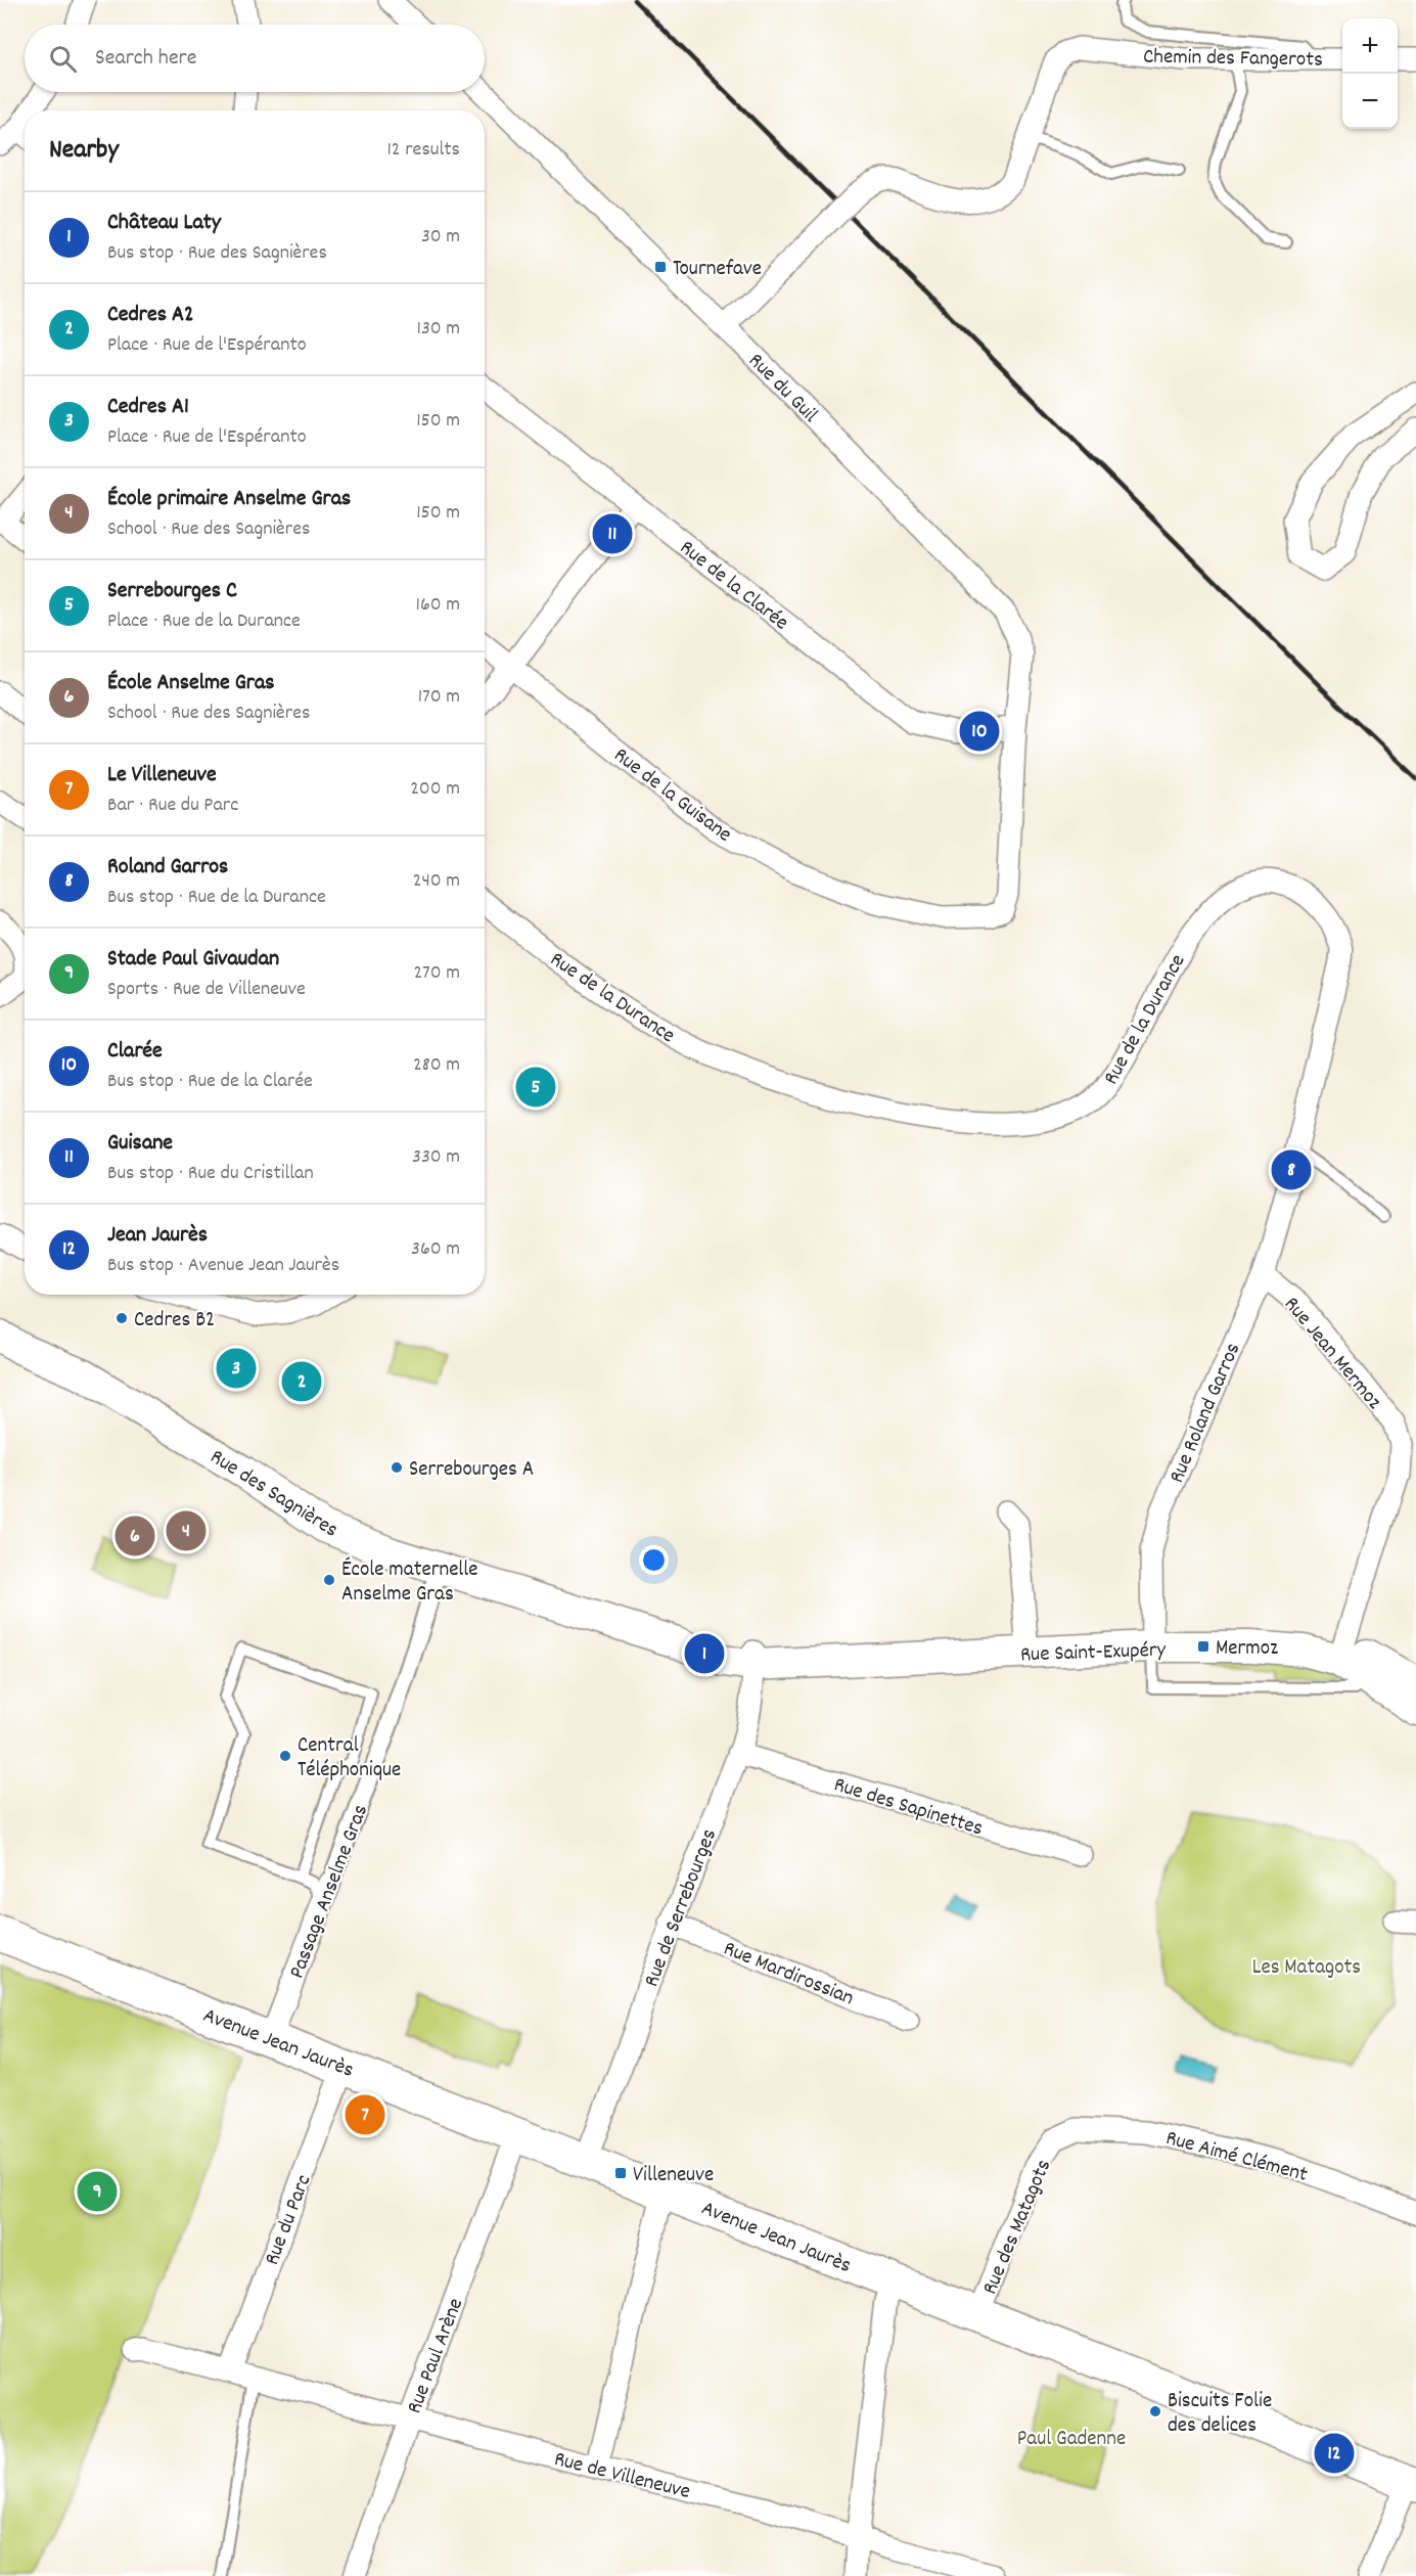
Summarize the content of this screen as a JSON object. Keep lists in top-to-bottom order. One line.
{"streets":{"main road":["Rue des Sagnières","Rue Saint-Exupéry","Avenue Jean Jaurès"],"street":["Chemin des Fangerots","Rue du Guil","Rue de la Clarée","Rue de la Guisane","Rue de la Durance","Rue Jean Mermoz","Rue Roland Garros","Rue des Sapinettes","Passage Anselme Gras","Rue de Serrebourges","Rue Mardirossian","Rue Aimé Clément","Rue du Parc","Rue des Matagots","Rue Paul Arène","Rue de Villeneuve"]},"crossings":[["Chemin des Fangerots","Rue du Guil"],["Rue du Guil","Rue de la Clarée"],["Rue du Guil","Rue de la Guisane"],["Rue de la Clarée","Rue de la Guisane"],["Rue de la Durance","Rue Roland Garros"],["Rue Jean Mermoz","Rue Roland Garros"],["Rue Jean Mermoz","Rue Saint-Exupéry"],["Rue Roland Garros","Rue Saint-Exupéry"],["Rue des Sagnières","Rue Saint-Exupéry"],["Rue des Sagnières","Passage Anselme Gras"],["Rue des Sagnières","Rue de Serrebourges"],["Rue Saint-Exupéry","Rue de Serrebourges"],["Rue des Sapinettes","Rue de Serrebourges"],["Passage Anselme Gras","Avenue Jean Jaurès"],["Rue de Serrebourges","Rue Mardirossian"],["Rue de Serrebourges","Avenue Jean Jaurès"],["Avenue Jean Jaurès","Rue du Parc"],["Avenue Jean Jaurès","Rue des Matagots"],["Avenue Jean Jaurès","Rue Paul Arène"],["Rue Aimé Clément","Rue des Matagots"],["Rue du Parc","Rue de Villeneuve"],["Rue Paul Arène","Rue de Villeneuve"]],"parks":["Les Matagots","Paul Gadenne"],"places":{"transit":["Tournefave","Mermoz","Villeneuve"],"other":["Cedres B2","Serrebourges A","École maternelle Anselme Gras","Central Téléphonique","Biscuits Folie des delices"]},"page":{"map_buttons":["+","−"],"search":"Search here","heading":["Nearby","12 results"],"list":[{"mark":"1","name":"Château Laty","note":"Bus stop · Rue des Sagnières","value":"30 m"},{"mark":"2","name":"Cedres A2","note":"Place · Rue de l'Espéranto","value":"130 m"},{"mark":"3","name":"Cedres A1","note":"Place · Rue de l'Espéranto","value":"150 m"},{"mark":"4","name":"École primaire Anselme Gras","note":"School · Rue des Sagnières","value":"150 m"},{"mark":"5","name":"Serrebourges C","note":"Place · Rue de la Durance","value":"160 m"},{"mark":"6","name":"École Anselme Gras","note":"School · Rue des Sagnières","value":"170 m"},{"mark":"7","name":"Le Villeneuve","note":"Bar · Rue du Parc","value":"200 m"},{"mark":"8","name":"Roland Garros","note":"Bus stop · Rue de la Durance","value":"240 m"},{"mark":"9","name":"Stade Paul Givaudan","note":"Sports · Rue de Villeneuve","value":"270 m"},{"mark":"10","name":"Clarée","note":"Bus stop · Rue de la Clarée","value":"280 m"},{"mark":"11","name":"Guisane","note":"Bus stop · Rue du Cristillan","value":"330 m"},{"mark":"12","name":"Jean Jaurès","note":"Bus stop · Avenue Jean Jaurès","value":"360 m"}],"pins":["11","10","5","8","3","2","4","6","1","7","9","12"]}}
